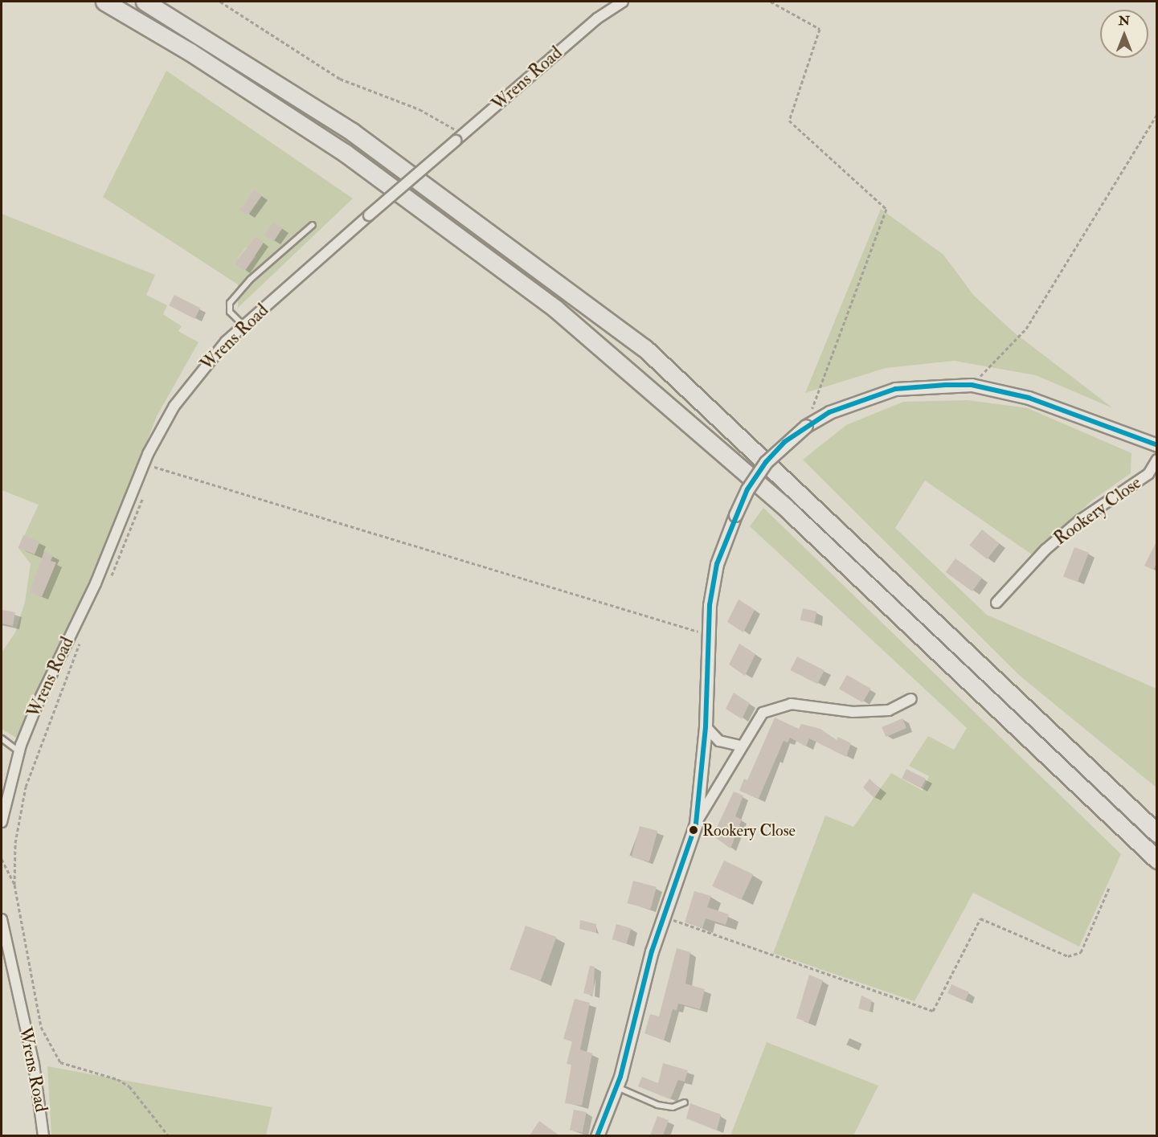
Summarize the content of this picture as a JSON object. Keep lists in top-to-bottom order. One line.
{"streets":{"street":["Wrens Road","Rookery Close"]},"places":["Rookery Close"],"north":"top"}
